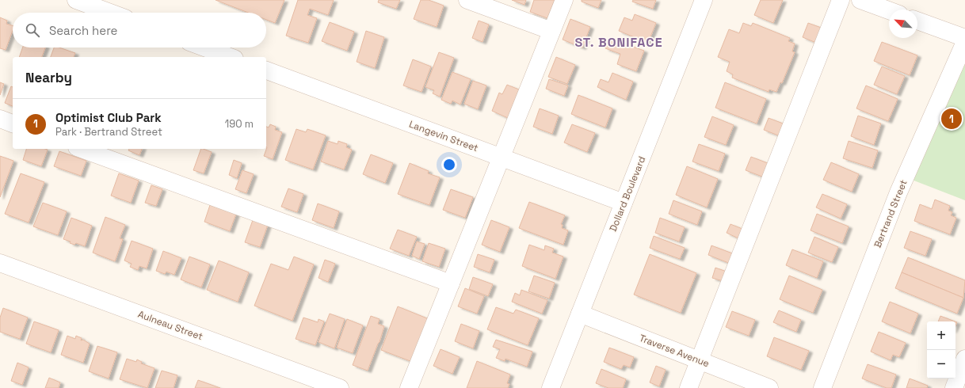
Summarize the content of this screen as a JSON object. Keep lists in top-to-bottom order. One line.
{"streets":{"street":["Langevin Street","Dollard Boulevard","Bertrand Street","Aulneau Street","Traverse Avenue"]},"crossings":[["Langevin Street","Dollard Boulevard"],["Dollard Boulevard","Traverse Avenue"]],"districts":["ST. BONIFACE"],"north":"top left","page":{"search":"Search here","heading":"Nearby","list":[{"mark":"1","name":"Optimist Club Park","note":"Park · Bertrand Street","value":"190 m"}],"pins":"1","map_buttons":["+","−"]}}
